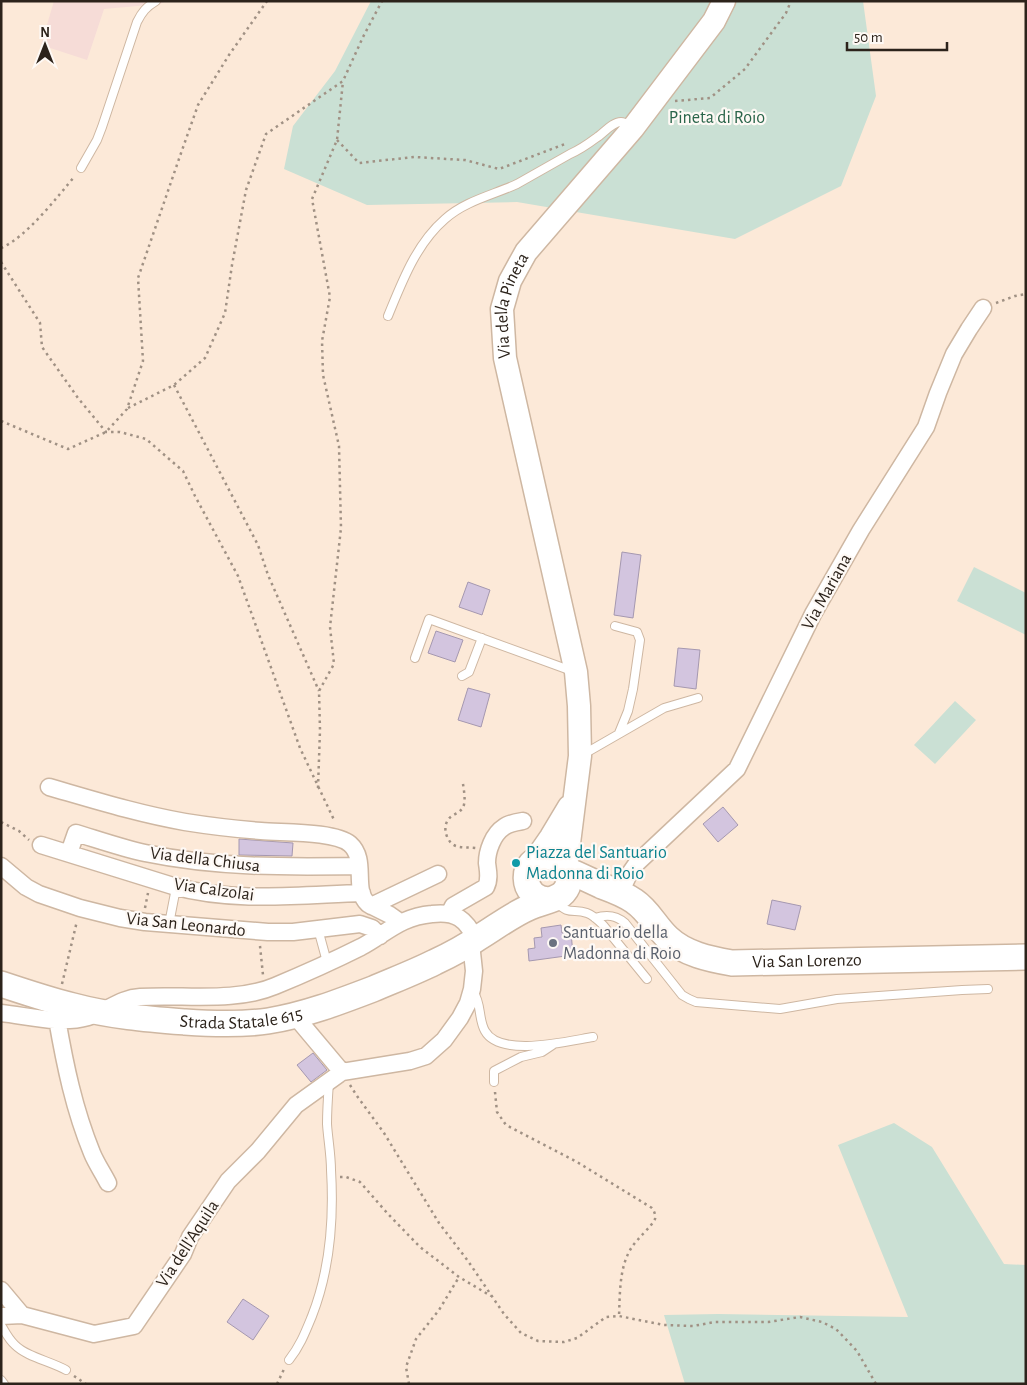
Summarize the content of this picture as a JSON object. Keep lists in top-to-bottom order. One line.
{"streets":{"main road":["Via della Pineta","Via San Lorenzo","Strada Statale 615"],"street":["Via Mariana","Via della Chiusa","Via Calzolai","Via San Leonardo","Via dell'Aquila"]},"crossings":[["Via della Pineta","Via San Lorenzo"],["Via Mariana","Via San Lorenzo"],["Via della Chiusa","Via Calzolai"],["Strada Statale 615","Via dell'Aquila"]],"parks":["Pineta di Roio"],"places":["Piazza del Santuario Madonna di Roio","Santuario della Madonna di Roio"],"scale_bar":"50 m","north":"top"}
